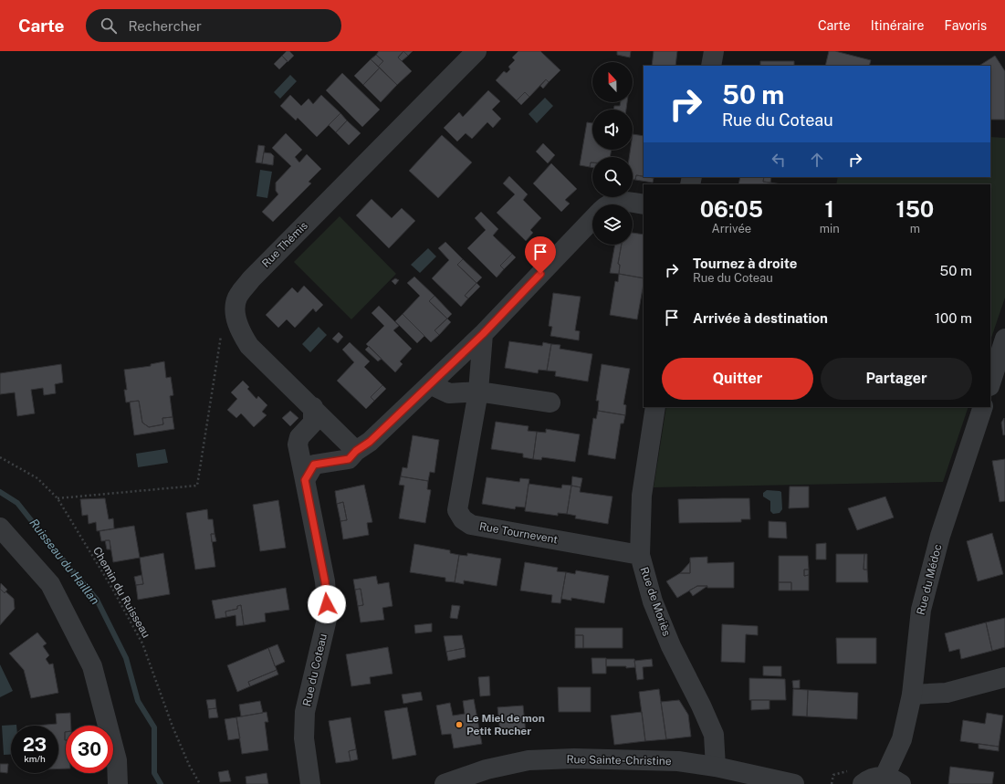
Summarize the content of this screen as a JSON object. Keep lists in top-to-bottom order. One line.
{"streets":{"street":["Rue Thémis","Rue Tournevent","Rue du Médoc","Rue de Moriès","Rue du Coteau","Rue Sainte-Christine"],"path":["Chemin du Ruisseau"]},"crossings":[["Rue Thémis","Rue du Coteau"],["Rue Tournevent","Rue de Moriès"],["Rue de Moriès","Rue Sainte-Christine"]],"water":["Ruisseau du Haillan"],"places":["Le Miel de mon Petit Rucher"],"north":"top","page":{"header":"Carte","search":"Rechercher","nav":["Carte","Itinéraire","Favoris"],"turn":["50 m","Rue du Coteau"],"eta":["06:05","Arrivée","1","min","150","m"],"list":[{"name":"Tournez à droite","note":"Rue du Coteau","value":"50 m"},{"name":"Arrivée à destination","value":"100 m"}],"buttons":["Quitter","Partager"],"speed":"23 km/h","limit":"30"}}
